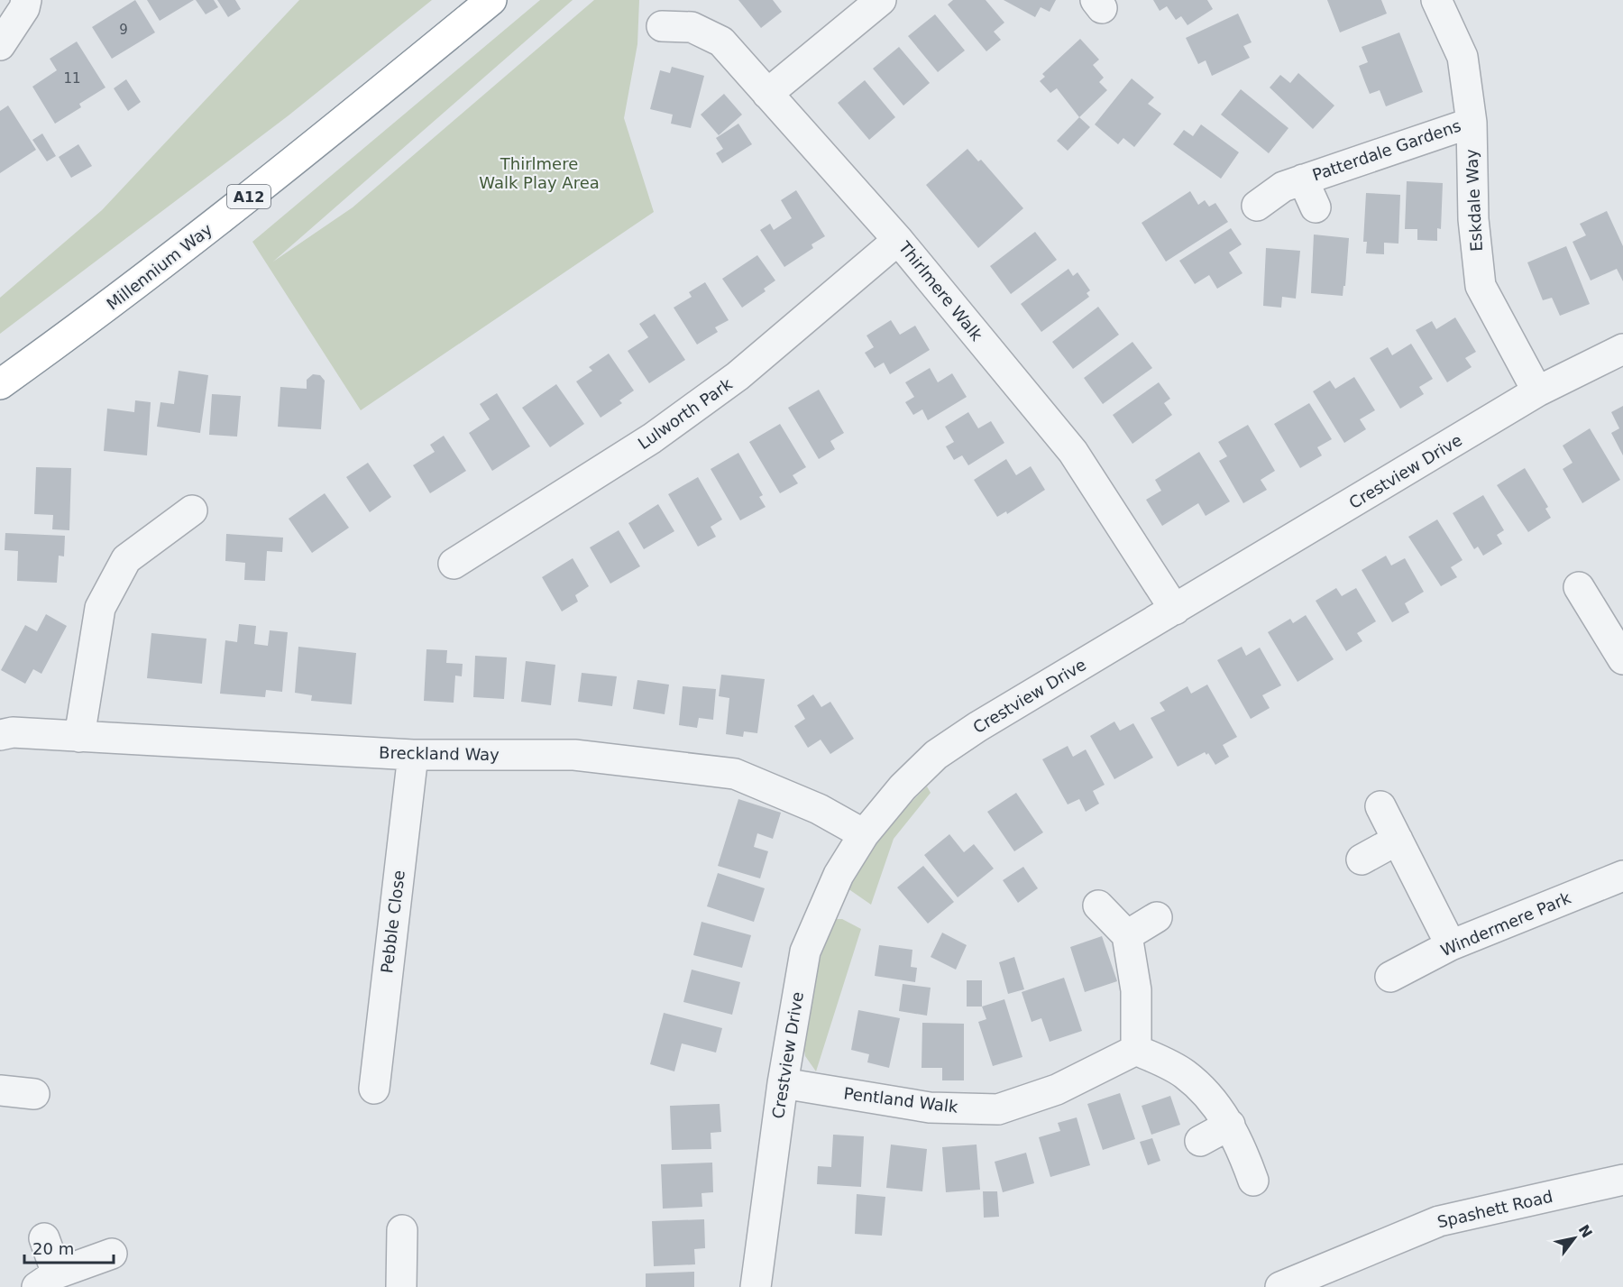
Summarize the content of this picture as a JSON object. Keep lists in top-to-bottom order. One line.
{"streets":{"highway":["A12","Millennium Way"],"street":["Patterdale Gardens","Eskdale Way","Thirlmere Walk","Lulworth Park","Crestview Drive","Breckland Way","Pebble Close","Windermere Park","Pentland Walk","Spashett Road"]},"crossings":[["Patterdale Gardens","Eskdale Way"],["Eskdale Way","Crestview Drive"],["Thirlmere Walk","Lulworth Park"],["Thirlmere Walk","Crestview Drive"],["Crestview Drive","Breckland Way"],["Crestview Drive","Pentland Walk"],["Breckland Way","Pebble Close"]],"parks":["Thirlmere Walk Play Area"],"house_numbers":["9","11"],"scale_bar":"20 m","north":"top right"}
